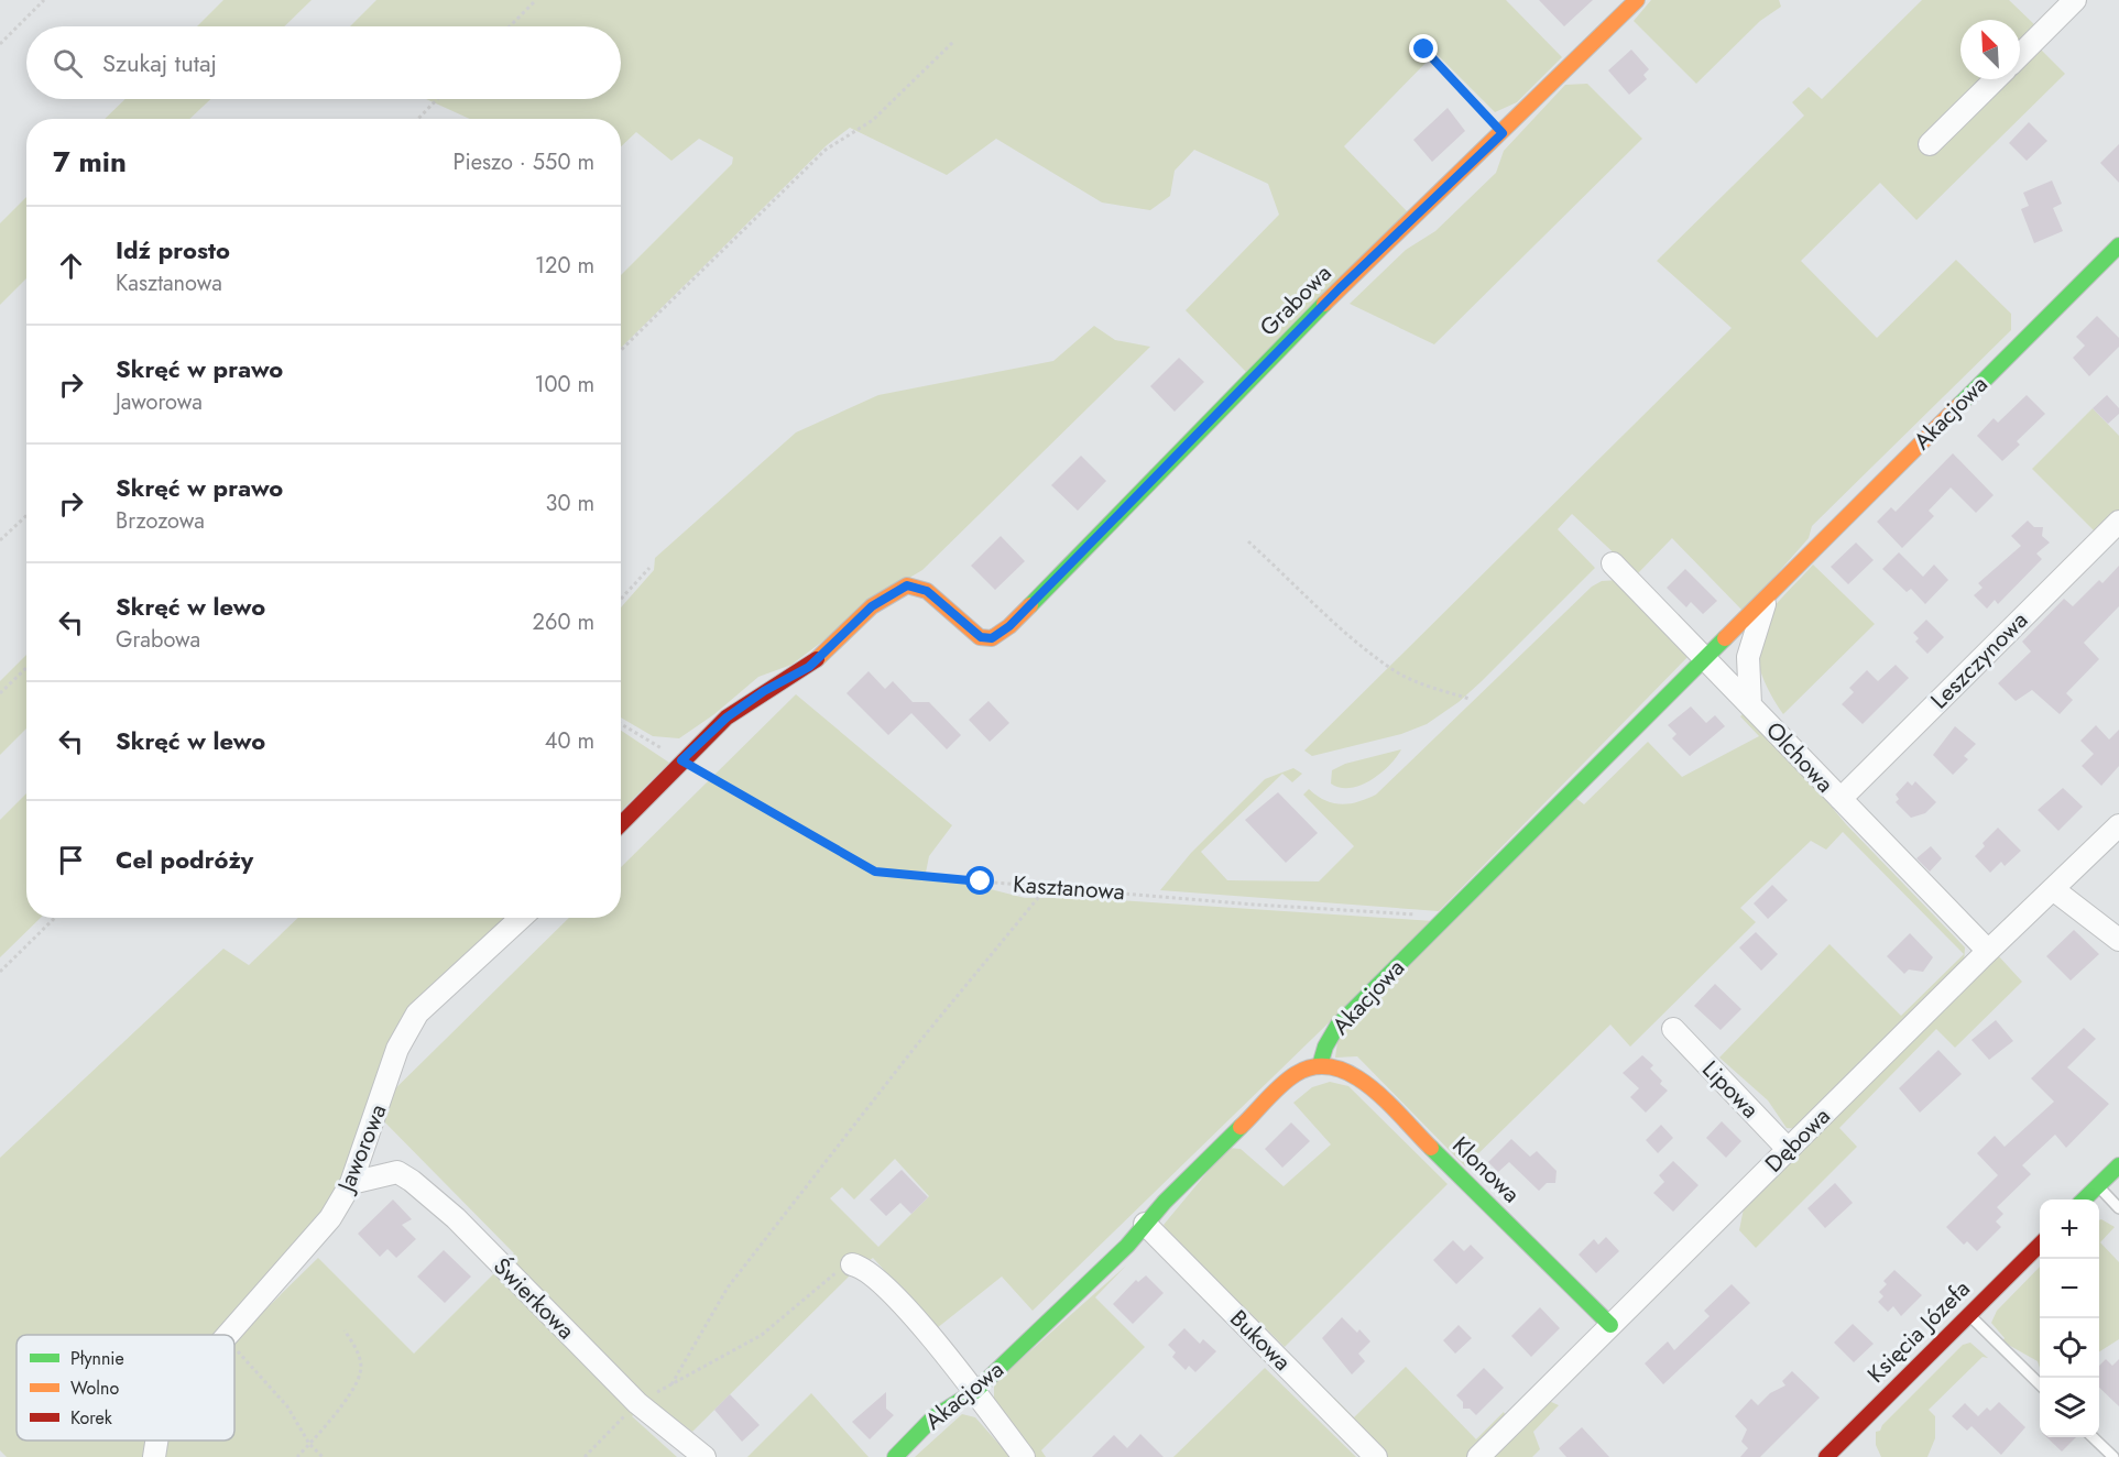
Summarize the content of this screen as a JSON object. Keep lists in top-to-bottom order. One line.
{"streets":{"street":["Grabowa","Akacjowa","Leszczynowa","Olchowa","Lipowa","Dębowa","Jaworowa","Klonowa","Świerkowa","Księcia Józefa","Bukowa"],"path":["Kasztanowa"]},"crossings":[["Grabowa","Kasztanowa"],["Akacjowa","Olchowa"],["Akacjowa","Kasztanowa"],["Akacjowa","Klonowa"],["Akacjowa","Bukowa"],["Leszczynowa","Olchowa"],["Olchowa","Dębowa"],["Lipowa","Dębowa"],["Dębowa","Klonowa"],["Jaworowa","Świerkowa"]],"legend":["Płynnie","Wolno","Korek"],"north":"top left","page":{"search":"Szukaj tutaj","heading":["7 min","Pieszo · 550 m"],"list":[["Idź prosto","Kasztanowa","120 m"],["Skręć w prawo","Jaworowa","100 m"],["Skręć w prawo","Brzozowa","30 m"],["Skręć w lewo","Grabowa","260 m"],["Skręć w lewo","40 m"],"Cel podróży"],"map_buttons":["+","−"]}}
